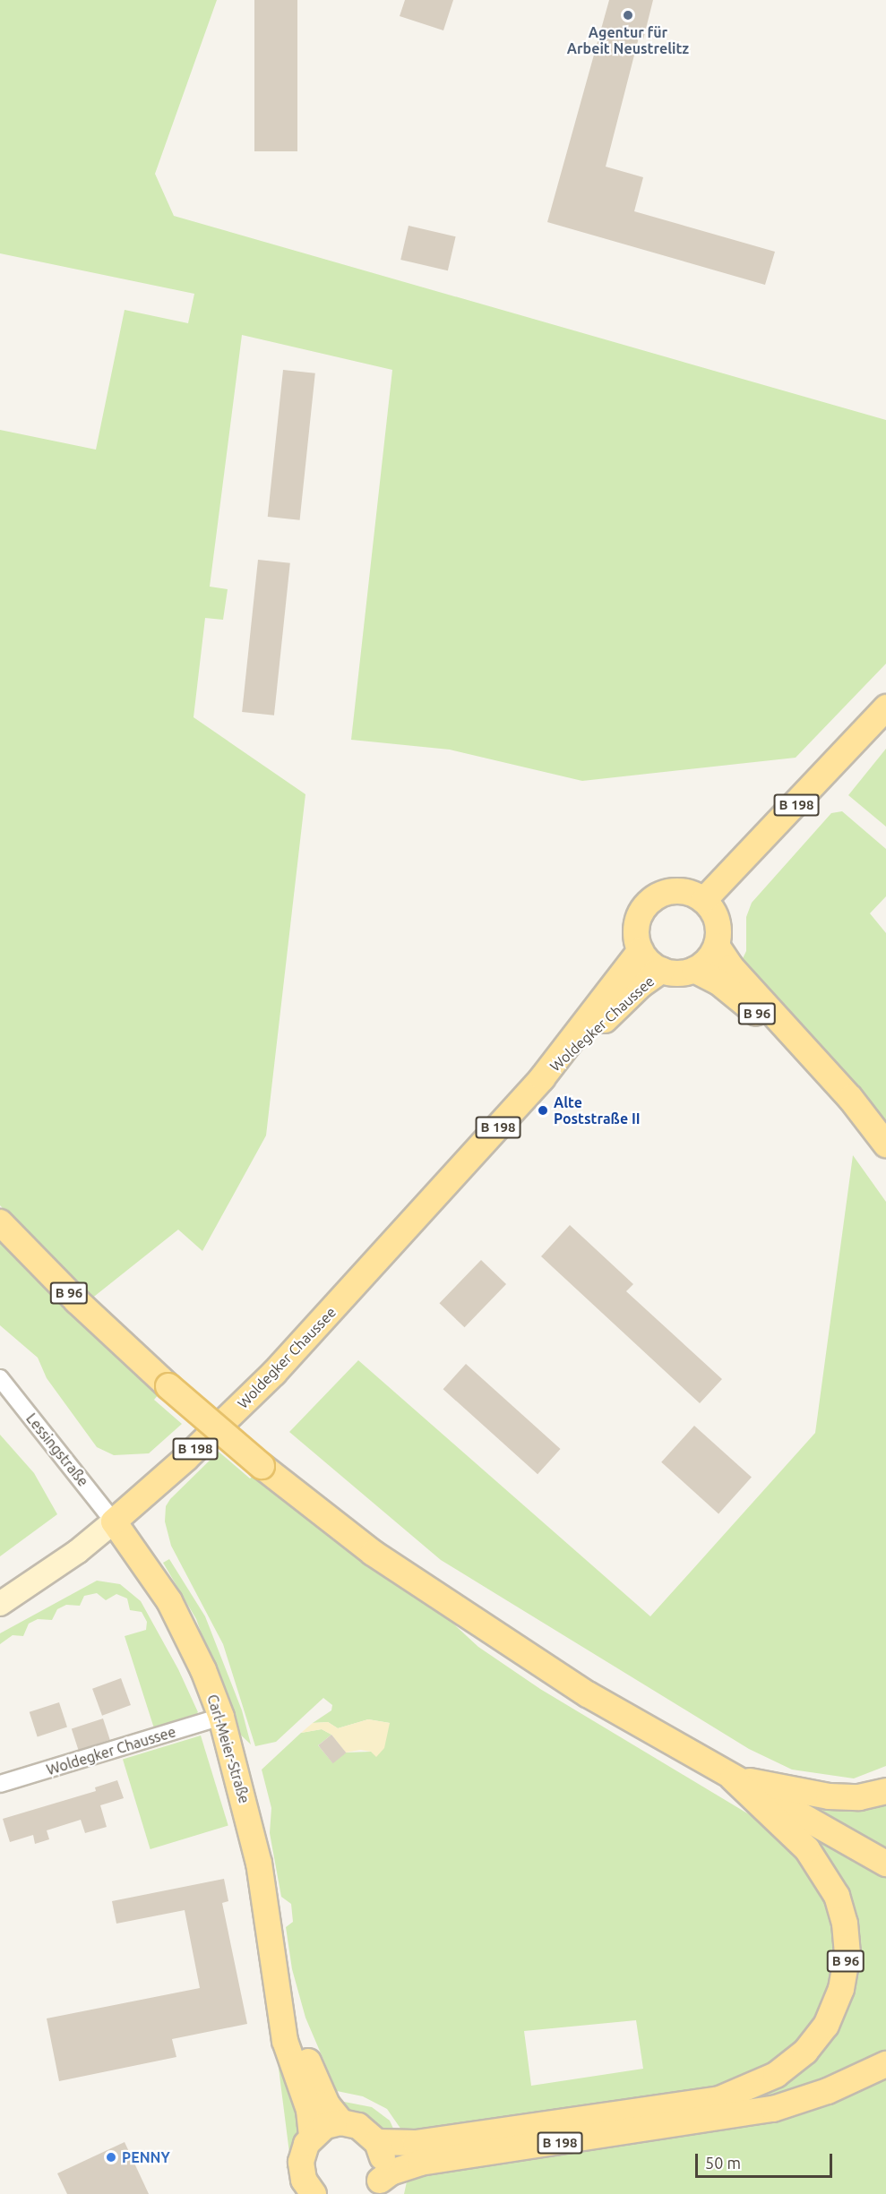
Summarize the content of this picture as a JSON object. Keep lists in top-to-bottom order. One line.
{"streets":{"main road":["B 198","B 96","Woldegker Chaussee","Carl-Meier-Straße"],"street":["Lessingstraße"]},"crossings":[["B 198","B 96"],["B 198","Woldegker Chaussee"],["B 96","Woldegker Chaussee"],["Woldegker Chaussee","Lessingstraße"],["Woldegker Chaussee","Carl-Meier-Straße"],["Lessingstraße","Carl-Meier-Straße"]],"places":["Agentur für Arbeit Neustrelitz","Alte Poststraße II","PENNY"],"scale_bar":"50 m"}
